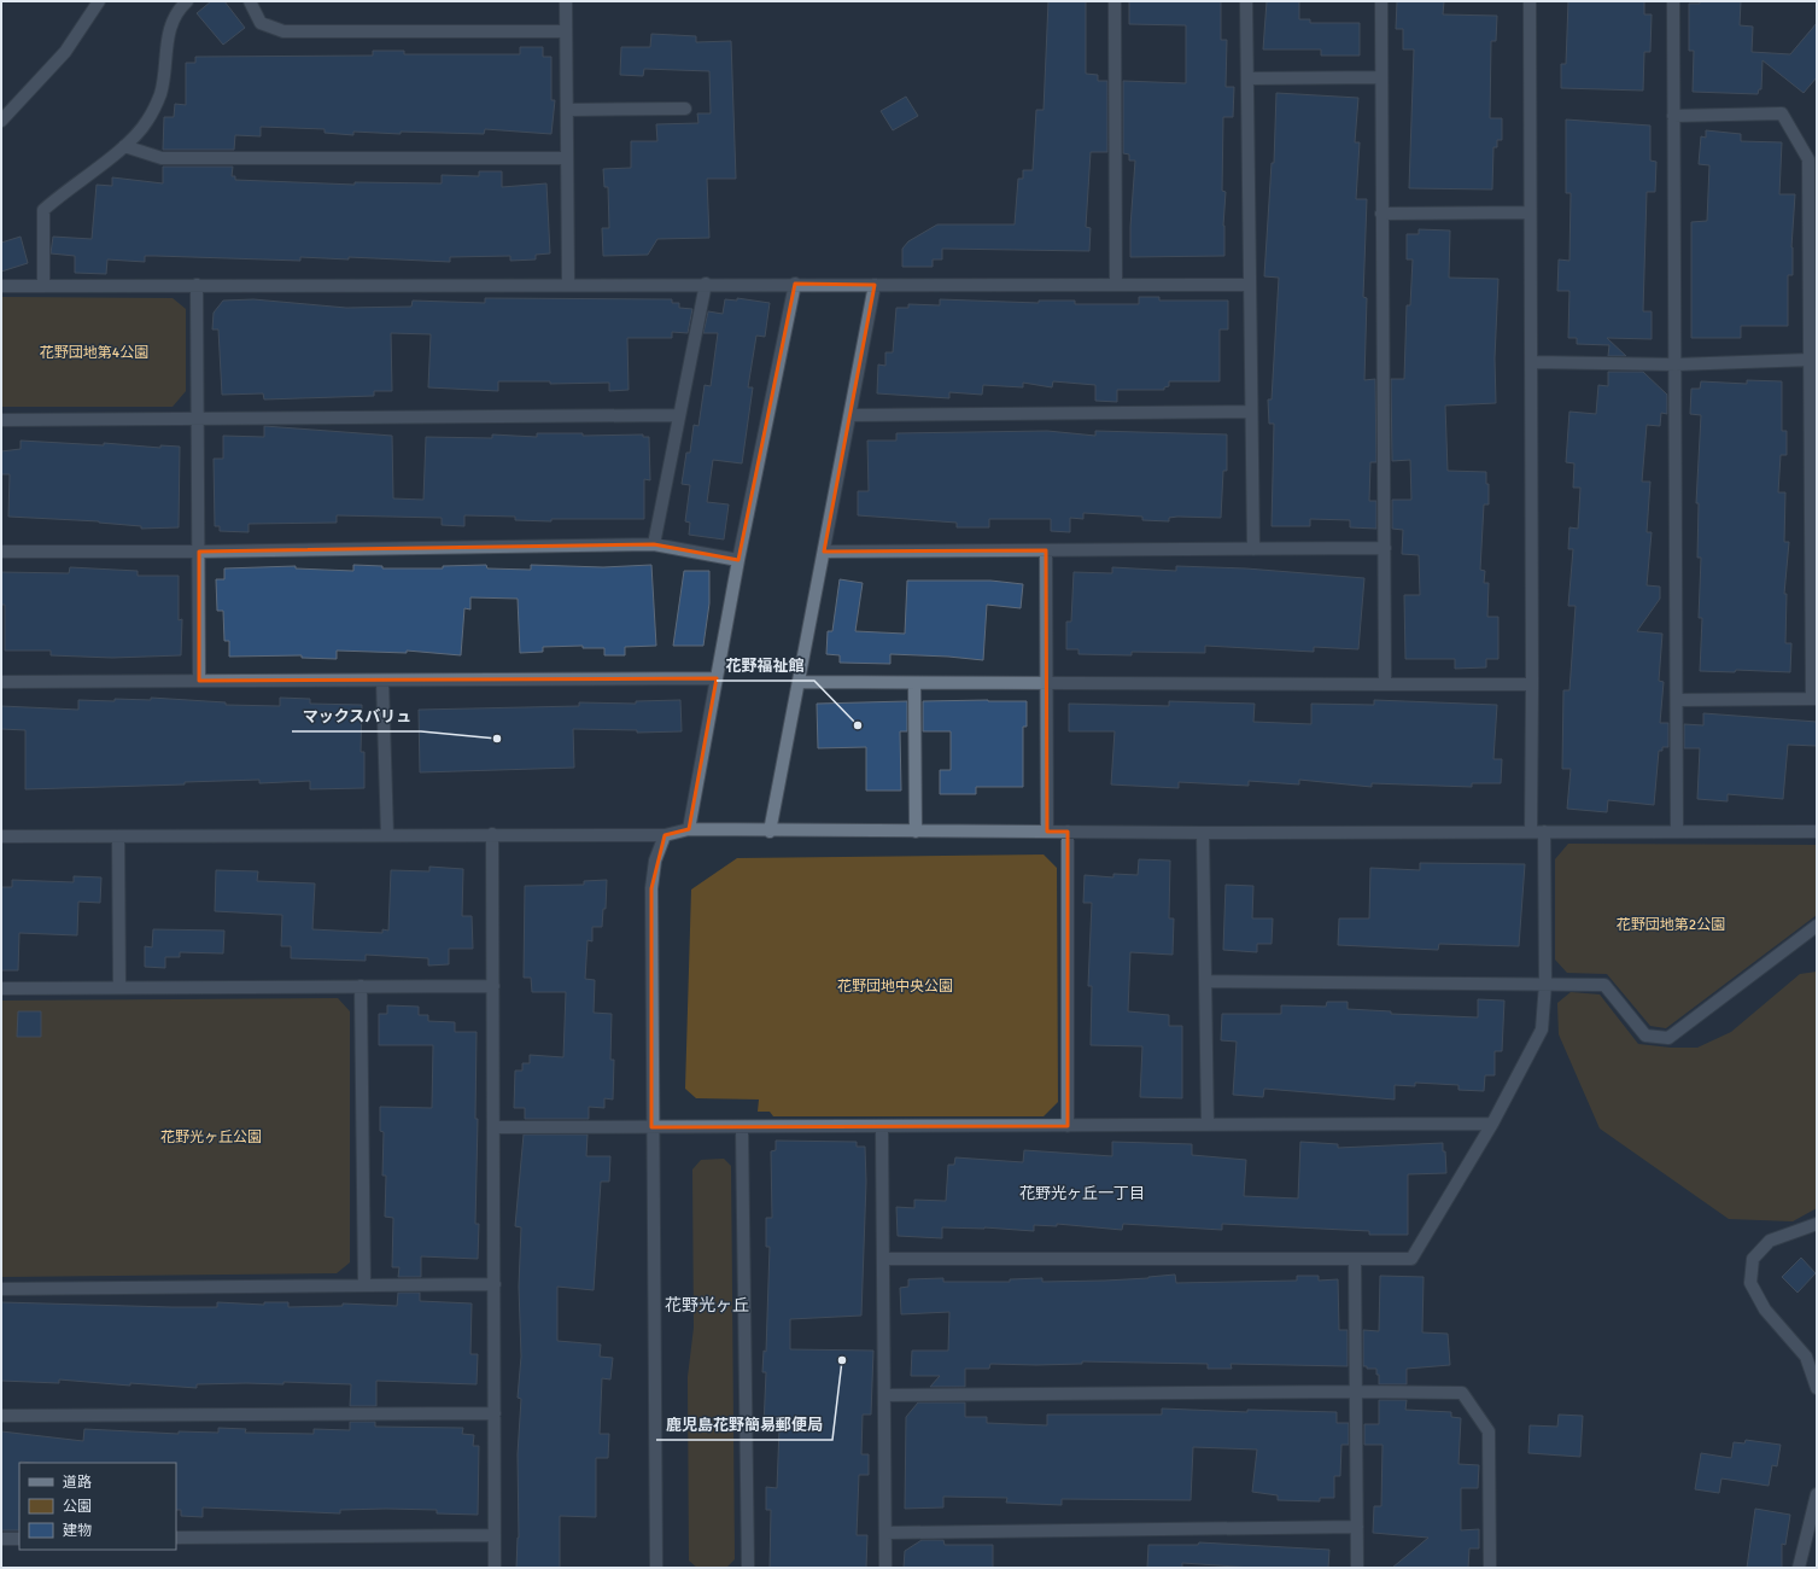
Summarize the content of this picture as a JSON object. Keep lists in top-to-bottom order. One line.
{"districts":["花野光ヶ丘一丁目","花野光ヶ丘"],"parks":["花野団地第4公園","花野団地第2公園","花野団地中央公園","花野光ヶ丘公園"],"places":["花野福祉館","マックスバリュ","鹿児島花野簡易郵便局"],"legend":["道路","公園","建物"]}
